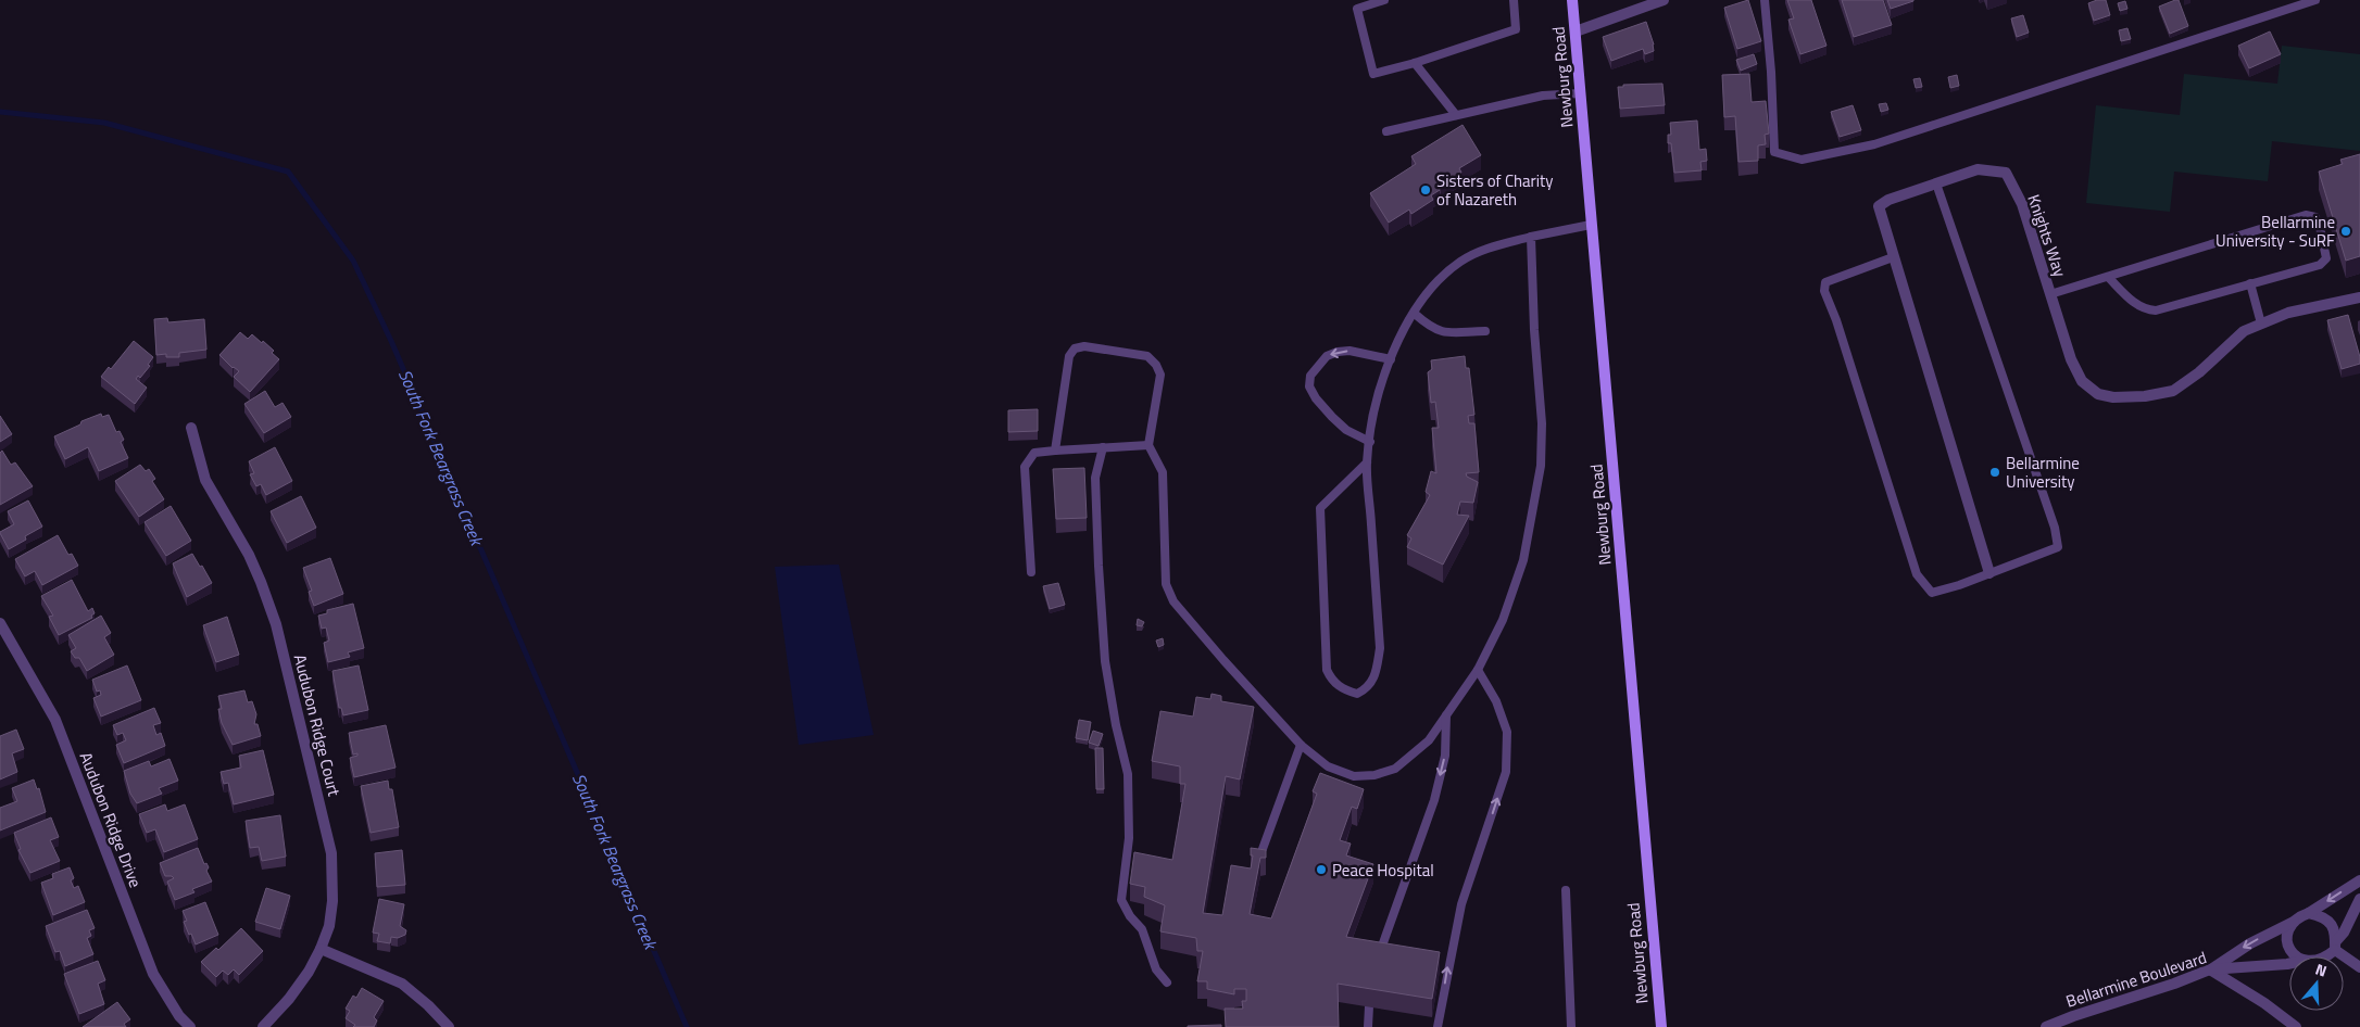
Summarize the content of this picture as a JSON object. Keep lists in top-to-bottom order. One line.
{"streets":{"main road":["Newburg Road"],"street":["Knights Way","Audubon Ridge Court","Audubon Ridge Drive","Bellarmine Boulevard"]},"water":["South Fork Beargrass Creek"],"places":["Sisters of Charity of Nazareth","Bellarmine University - SuRF","Bellarmine University","Peace Hospital"],"north":"top"}
